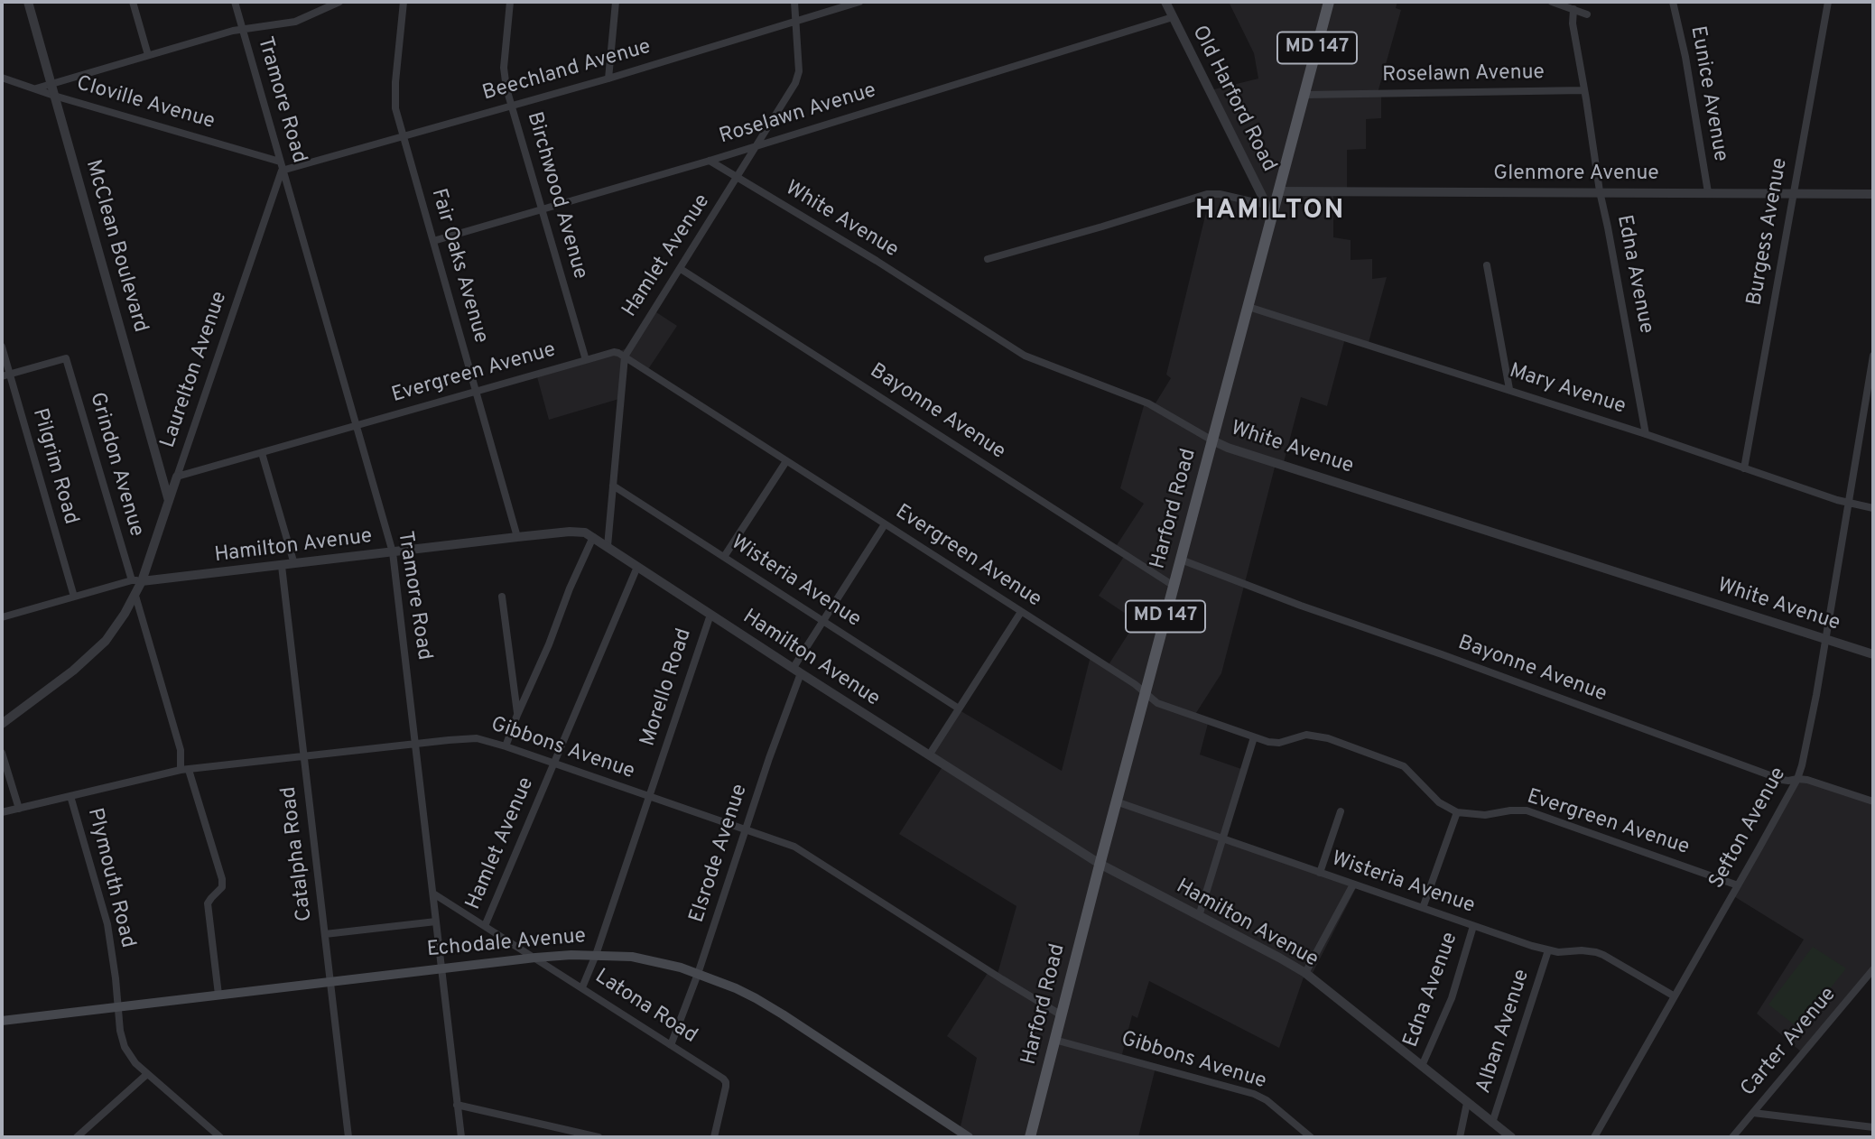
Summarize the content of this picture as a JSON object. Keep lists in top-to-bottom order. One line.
{"streets":{"main road":["MD 147","Harford Road","Echodale Avenue"],"street":["Beechland Avenue","Roselawn Avenue","Eunice Avenue","Old Harford Road","Tramore Road","Cloville Avenue","Glenmore Avenue","Birchwood Avenue","White Avenue","Burgess Avenue","McClean Boulevard","Hamlet Avenue","Fair Oaks Avenue","Edna Avenue","Laurelton Avenue","Evergreen Avenue","Mary Avenue","Bayonne Avenue","Grindon Avenue","Pilgrim Road","Hamilton Avenue","Wisteria Avenue","Morello Road","Gibbons Avenue","Sefton Avenue","Catalpha Road","Elsrode Avenue","Plymouth Road","Latona Road","Alban Avenue","Carter Avenue"]},"crossings":[["Beechland Avenue","Tramore Road"],["Beechland Avenue","Birchwood Avenue"],["Beechland Avenue","Hamlet Avenue"],["Beechland Avenue","Fair Oaks Avenue"],["Beechland Avenue","Laurelton Avenue"],["Roselawn Avenue","Old Harford Road"],["Roselawn Avenue","Birchwood Avenue"],["Roselawn Avenue","White Avenue"],["Roselawn Avenue","Hamlet Avenue"],["Roselawn Avenue","Fair Oaks Avenue"],["Roselawn Avenue","Edna Avenue"],["Roselawn Avenue","Harford Road"],["Eunice Avenue","Glenmore Avenue"],["Old Harford Road","Harford Road"],["Tramore Road","Cloville Avenue"],["Tramore Road","Laurelton Avenue"],["Tramore Road","Evergreen Avenue"],["Tramore Road","Hamilton Avenue"],["Tramore Road","Gibbons Avenue"],["Tramore Road","Echodale Avenue"],["Tramore Road","Latona Road"],["Cloville Avenue","McClean Boulevard"],["Glenmore Avenue","Burgess Avenue"],["Glenmore Avenue","Edna Avenue"],["Glenmore Avenue","Harford Road"],["Birchwood Avenue","Evergreen Avenue"],["White Avenue","Hamlet Avenue"],["White Avenue","Harford Road"],["White Avenue","Sefton Avenue"],["Burgess Avenue","Mary Avenue"],["McClean Boulevard","Laurelton Avenue"],["Hamlet Avenue","Evergreen Avenue"],["Hamlet Avenue","Bayonne Avenue"],["Hamlet Avenue","Hamilton Avenue"],["Hamlet Avenue","Wisteria Avenue"],["Hamlet Avenue","Gibbons Avenue"],["Hamlet Avenue","Latona Road"],["Fair Oaks Avenue","Evergreen Avenue"],["Fair Oaks Avenue","Hamilton Avenue"],["Edna Avenue","Evergreen Avenue"],["Edna Avenue","Mary Avenue"],["Edna Avenue","Hamilton Avenue"],["Edna Avenue","Wisteria Avenue"],["Laurelton Avenue","Evergreen Avenue"],["Laurelton Avenue","Hamilton Avenue"],["Evergreen Avenue","Harford Road"],["Evergreen Avenue","Sefton Avenue"],["Evergreen Avenue","Elsrode Avenue"],["Mary Avenue","Harford Road"],["Mary Avenue","Sefton Avenue"],["Bayonne Avenue","Harford Road"],["Bayonne Avenue","Sefton Avenue"],["Grindon Avenue","Pilgrim Road"],["Grindon Avenue","Hamilton Avenue"],["Pilgrim Road","Hamilton Avenue"],["Harford Road","Hamilton Avenue"],["Harford Road","Wisteria Avenue"],["Harford Road","Gibbons Avenue"],["Hamilton Avenue","Morello Road"],["Hamilton Avenue","Catalpha Road"],["Hamilton Avenue","Elsrode Avenue"],["Hamilton Avenue","Alban Avenue"],["Wisteria Avenue","Sefton Avenue"],["Wisteria Avenue","Elsrode Avenue"],["Wisteria Avenue","Alban Avenue"],["Morello Road","Gibbons Avenue"],["Morello Road","Echodale Avenue"],["Morello Road","Latona Road"],["Gibbons Avenue","Catalpha Road"],["Gibbons Avenue","Elsrode Avenue"],["Gibbons Avenue","Plymouth Road"],["Catalpha Road","Echodale Avenue"],["Elsrode Avenue","Echodale Avenue"],["Elsrode Avenue","Latona Road"],["Plymouth Road","Echodale Avenue"],["Echodale Avenue","Latona Road"]],"districts":["HAMILTON"]}
